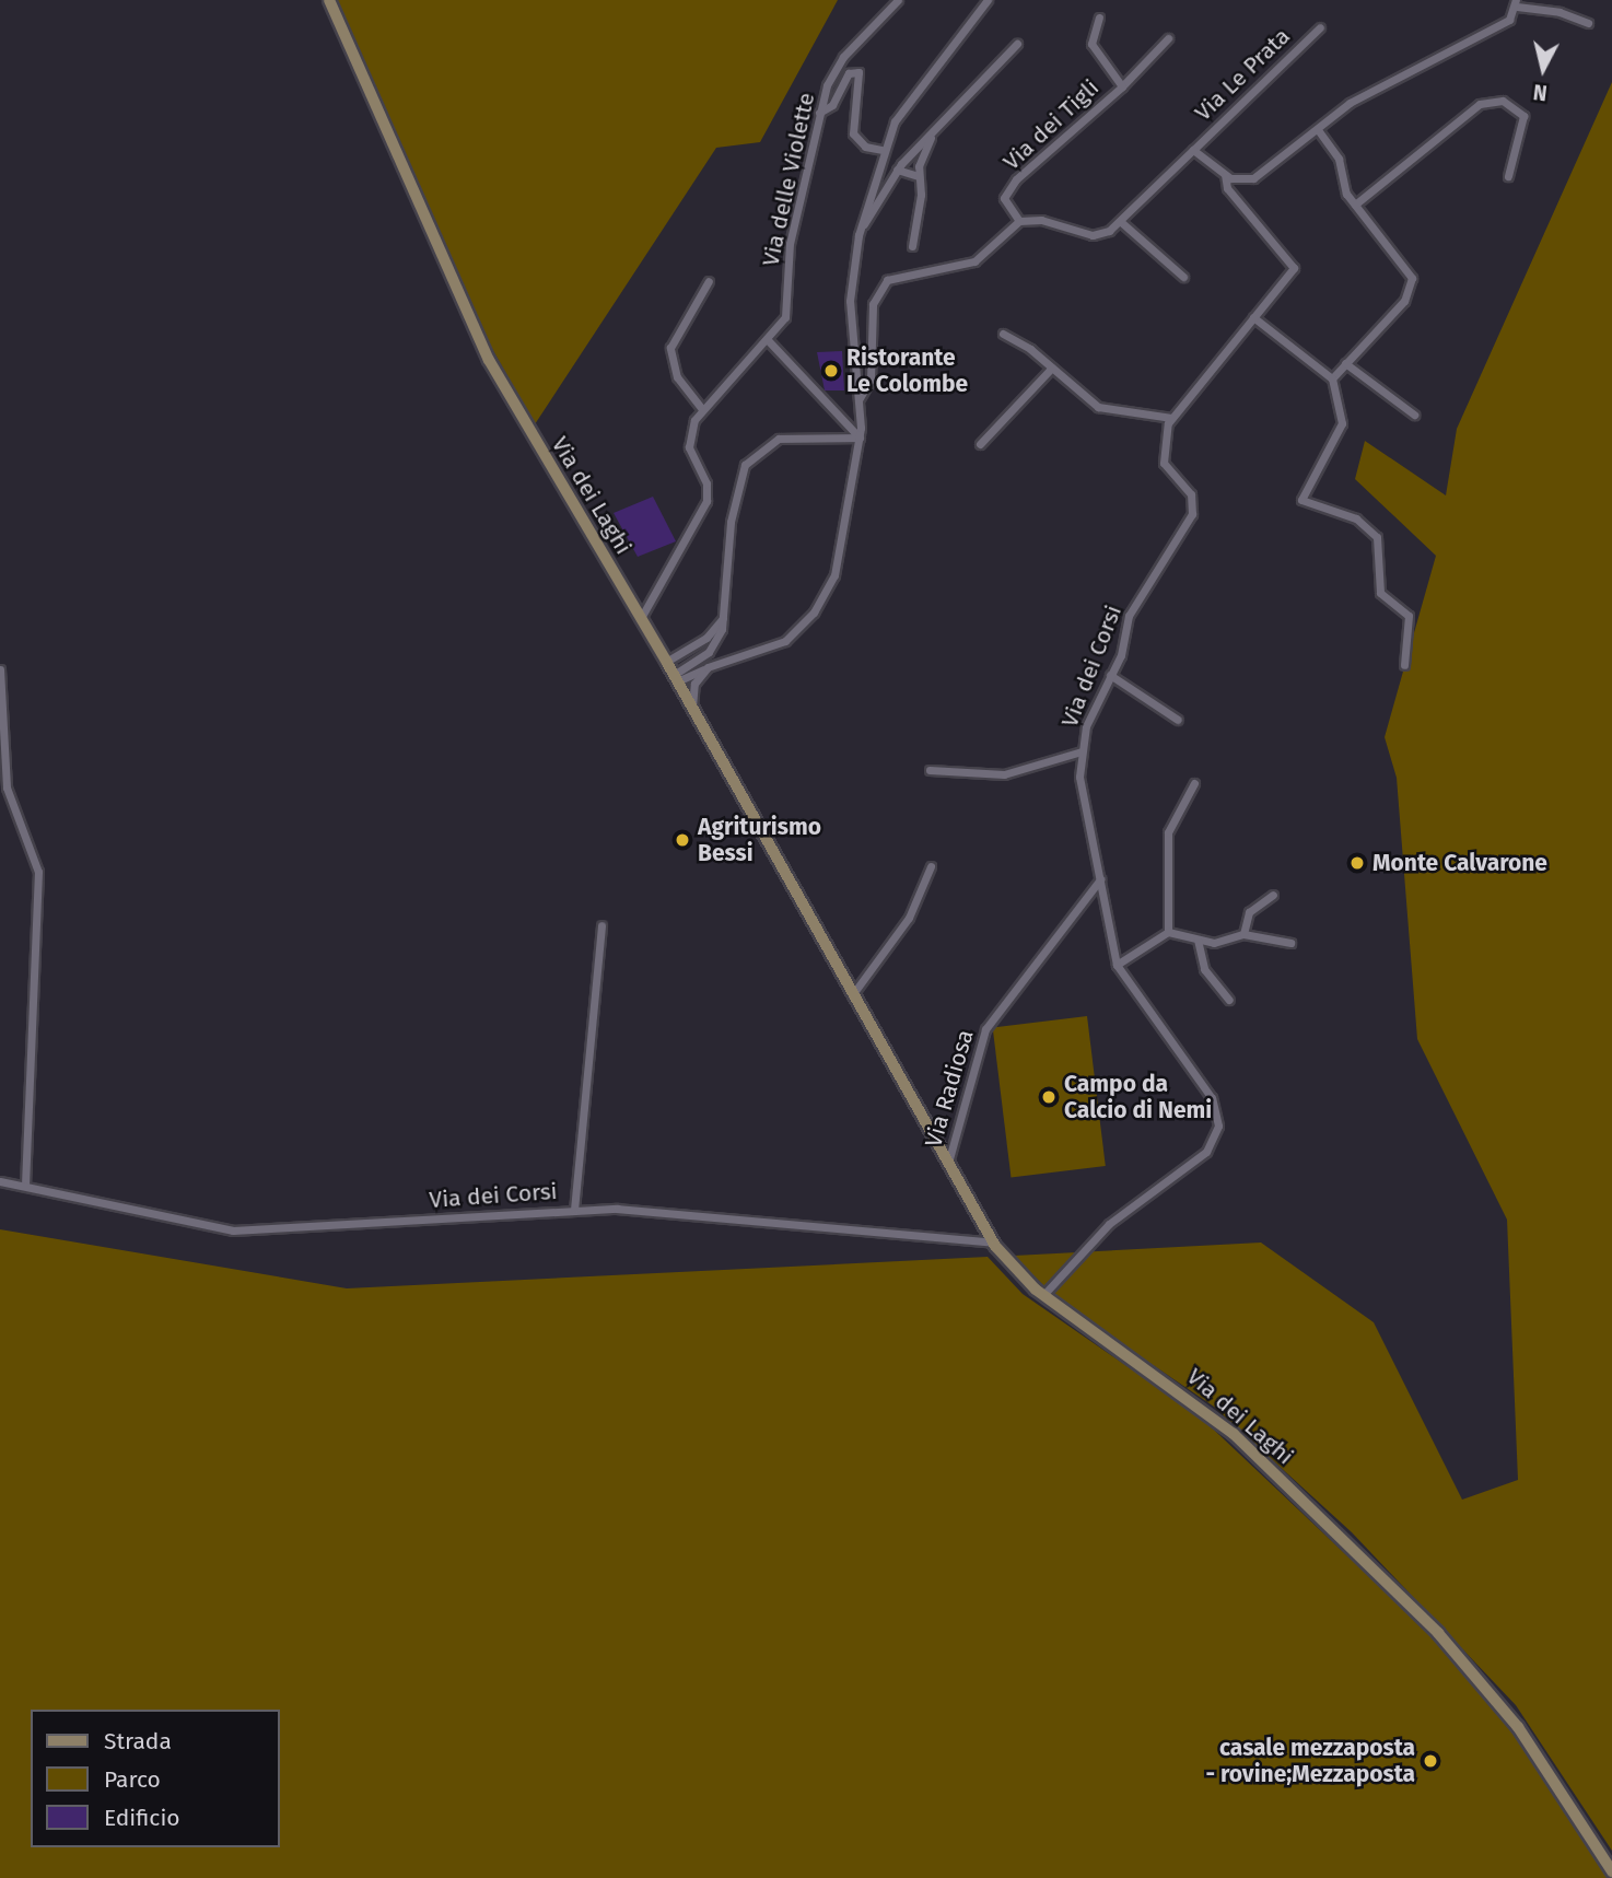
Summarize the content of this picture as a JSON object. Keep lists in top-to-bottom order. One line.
{"streets":{"main road":["Via dei Laghi"],"street":["Via Le Prata","Via dei Tigli","Via delle Violette","Via dei Corsi","Via Radiosa"]},"crossings":[["Via dei Laghi","Via dei Corsi"],["Via dei Laghi","Via Radiosa"],["Via dei Corsi","Via Radiosa"]],"places":["Ristorante Le Colombe","Agriturismo Bessi","Monte Calvarone","Campo da Calcio di Nemi","casale mezzaposta - rovine;Mezzaposta"],"legend":["Strada","Parco","Edificio"],"north":"bottom"}
